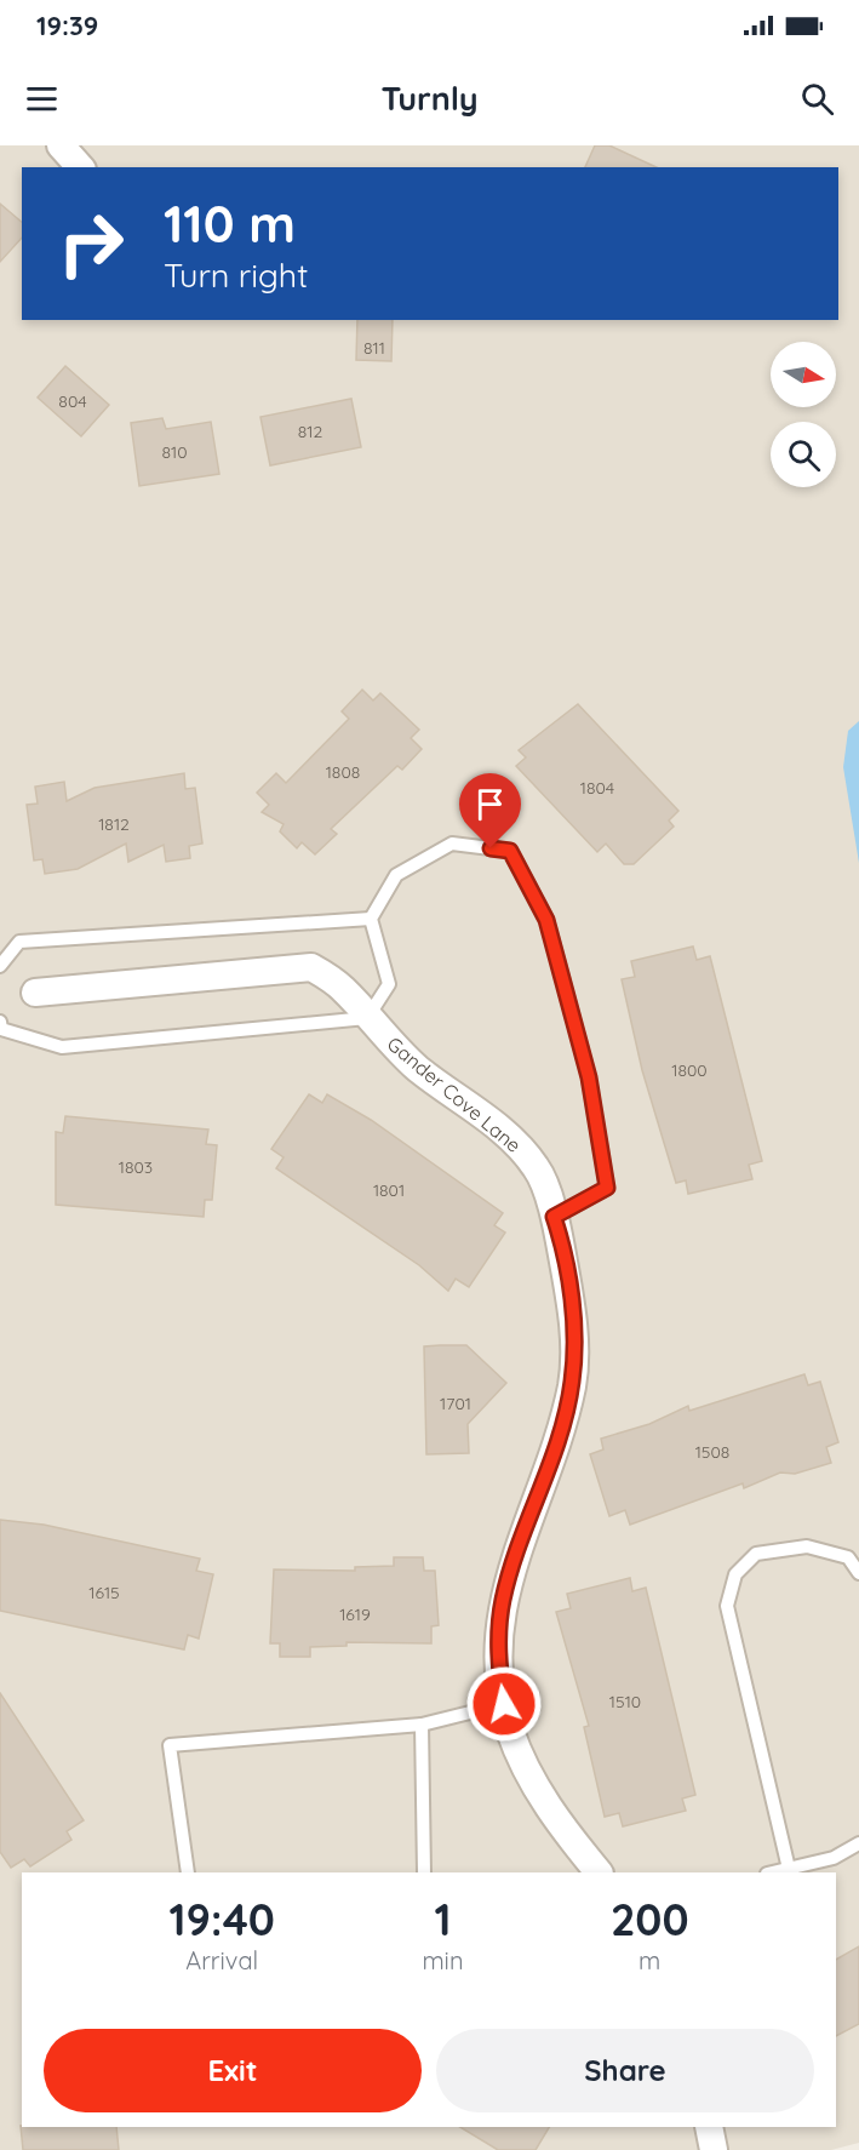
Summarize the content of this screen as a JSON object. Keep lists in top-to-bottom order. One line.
{"streets":{"street":["Gander Cove Lane"]},"house_numbers":["811","804","812","810","1808","1804","1812","1800","1803","1801","1701","1508","1615","1619","1510"],"north":"right","page":{"status":"19:39","header":"Turnly","turn":["110 m","Turn right"],"eta":["19:40","Arrival","1","min","200","m"],"buttons":["Exit","Share"]}}
